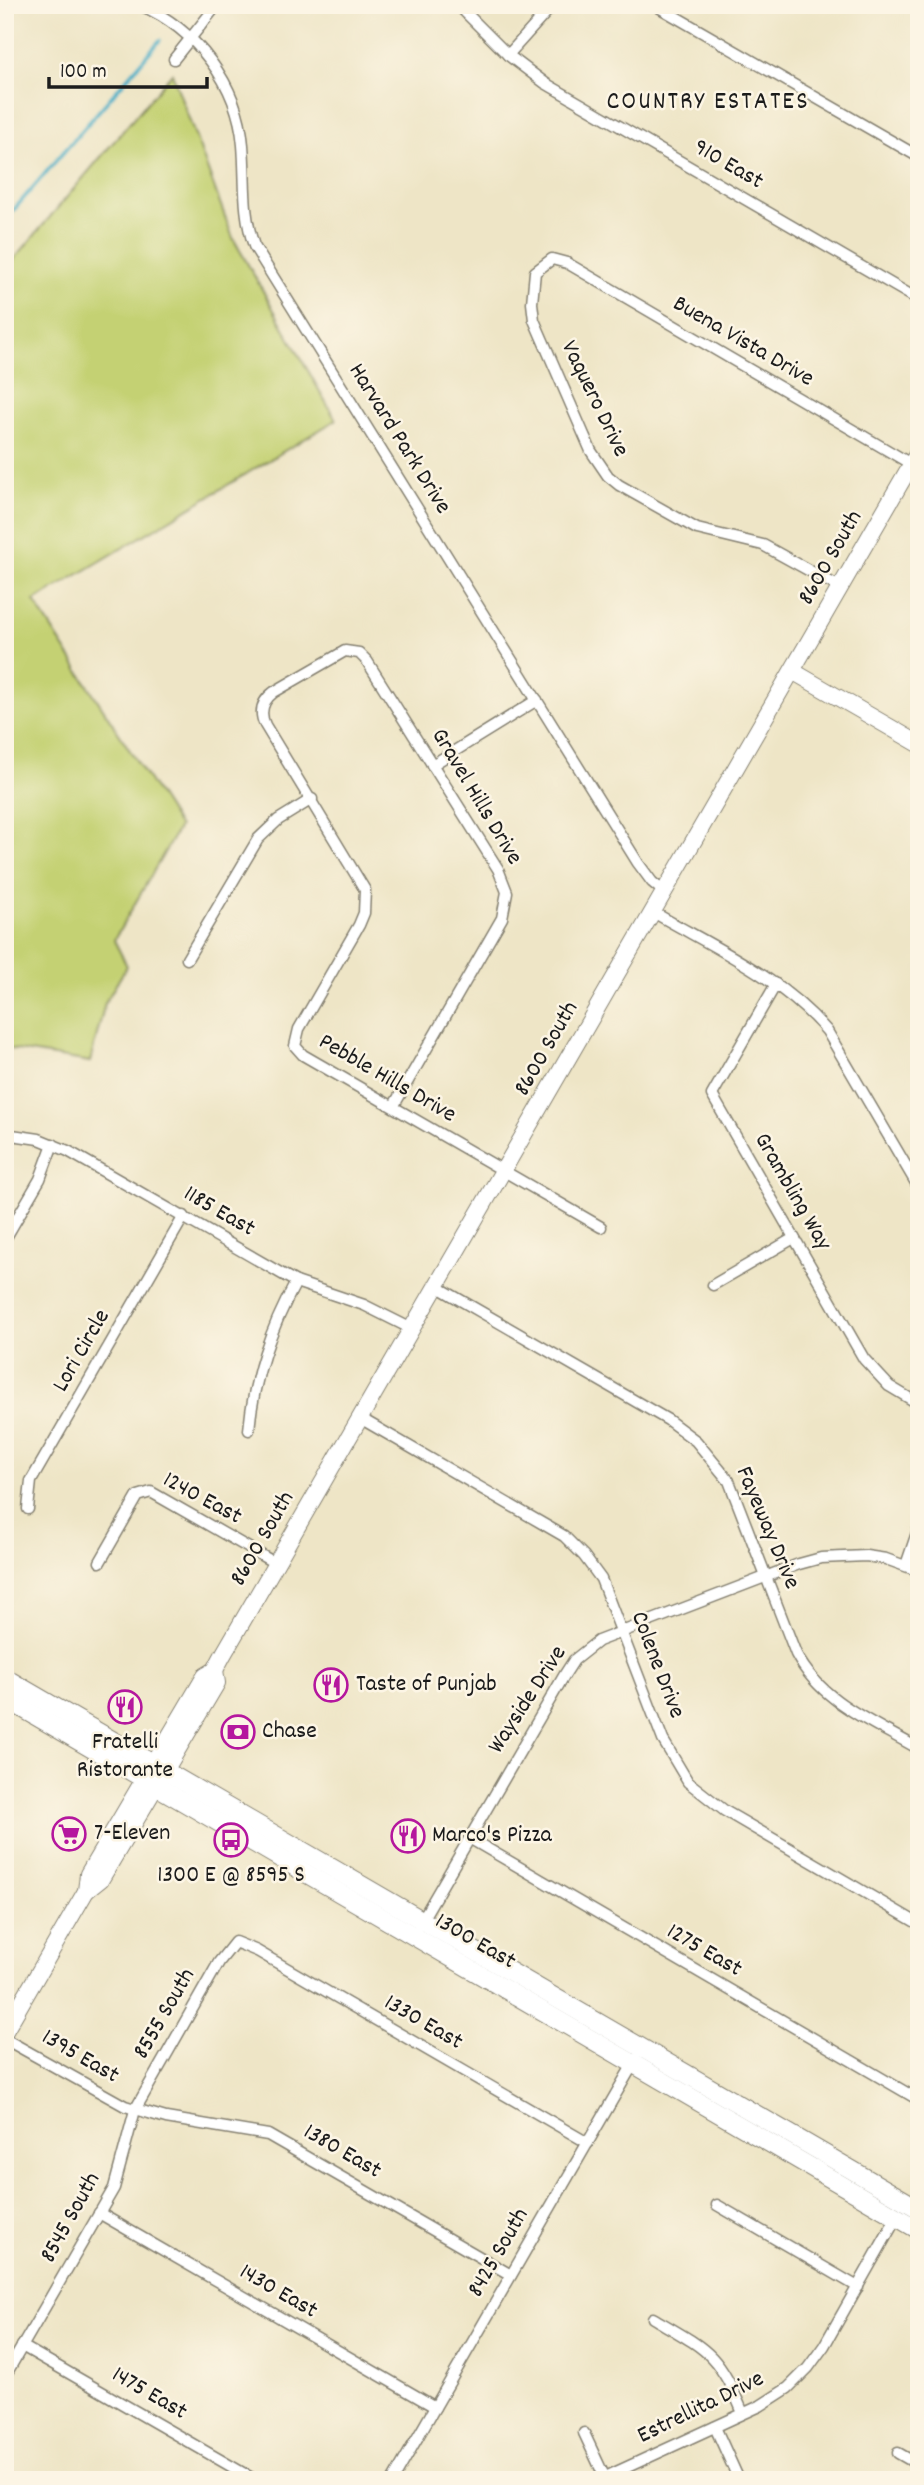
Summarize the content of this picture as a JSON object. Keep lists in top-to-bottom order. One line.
{"streets":{"main road":["8600 South","1300 East"],"street":["910 East","Buena Vista Drive","Vaquero Drive","Harvard Park Drive","Gravel Hills Drive","Pebble Hills Drive","Grambling Way","1185 East","Lori Circle","1240 East","Fayeway Drive","Colene Drive","Wayside Drive","1275 East","8555 South","1330 East","1395 East","1380 East","8545 South","8425 South","1430 East","1475 East","Estrellita Drive"]},"crossings":[["Buena Vista Drive","Vaquero Drive"],["Buena Vista Drive","8600 South"],["Vaquero Drive","8600 South"],["Harvard Park Drive","8600 South"],["8600 South","Pebble Hills Drive"],["8600 South","1185 East"],["8600 South","1240 East"],["8600 South","Fayeway Drive"],["8600 South","Colene Drive"],["8600 South","1300 East"],["Gravel Hills Drive","Pebble Hills Drive"],["1185 East","Lori Circle"],["Fayeway Drive","Wayside Drive"],["Colene Drive","Wayside Drive"],["Wayside Drive","1300 East"],["Wayside Drive","1275 East"],["1300 East","8425 South"],["1300 East","Estrellita Drive"],["8555 South","1330 East"],["8555 South","1395 East"],["8555 South","1380 East"],["8555 South","8545 South"],["1330 East","8425 South"],["1395 East","1380 East"],["1395 East","8545 South"],["1380 East","8545 South"],["1380 East","8425 South"],["8545 South","1430 East"],["8545 South","1475 East"],["8425 South","1430 East"]],"districts":["COUNTRY ESTATES"],"places":{"restaurant":["Taste of Punjab","Fratelli Ristorante","Marco's Pizza"],"bank":["Chase"],"supermarket":["7-Eleven"],"bus stop":["1300 E @ 8595 S"]},"scale_bar":"100 m"}
